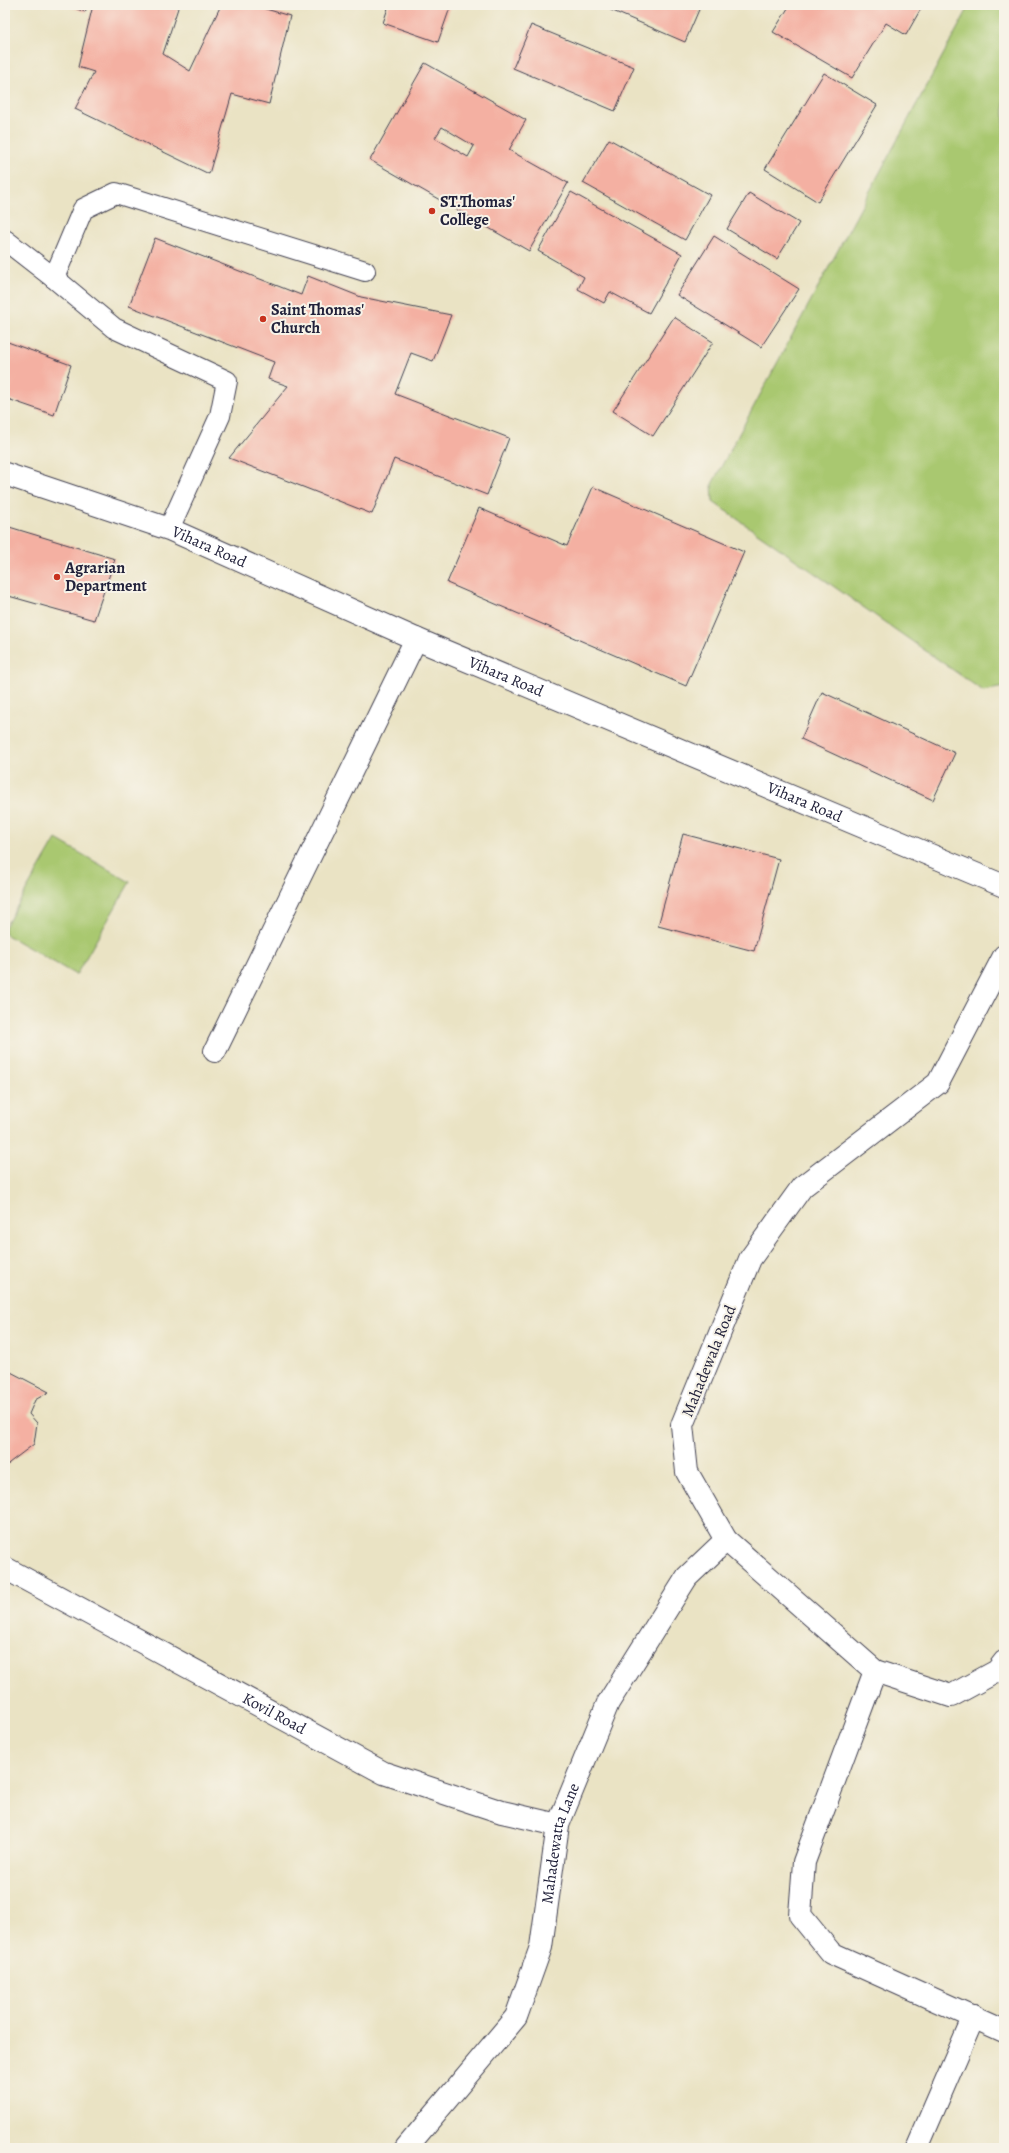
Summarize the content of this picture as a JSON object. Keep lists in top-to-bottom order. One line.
{"streets":{"street":["Vihara Road","Mahadewala Road","Kovil Road","Mahadewatta Lane"]},"crossings":[["Mahadewala Road","Mahadewatta Lane"],["Kovil Road","Mahadewatta Lane"]],"places":["ST.Thomas' College","Saint Thomas' Church","Agrarian Department"]}
